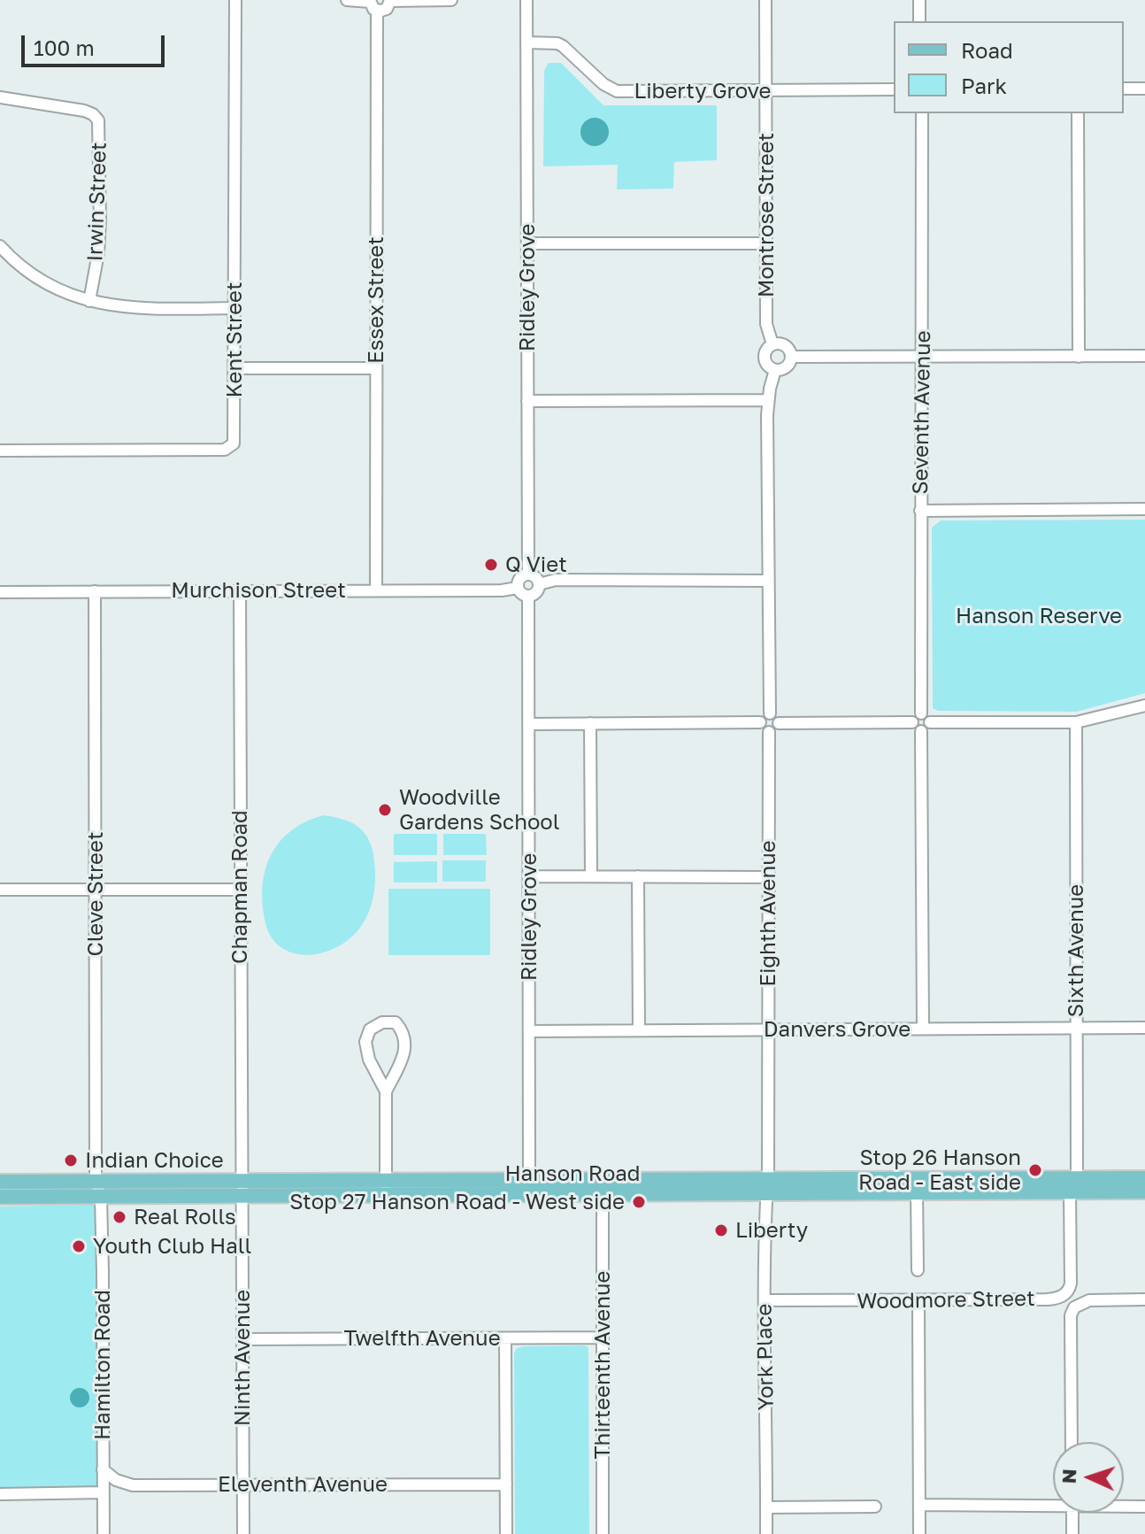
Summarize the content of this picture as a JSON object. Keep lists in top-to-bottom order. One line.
{"streets":{"main road":["Hanson Road"],"street":["Liberty Grove","Irwin Street","Montrose Street","Ridley Grove","Essex Street","Kent Street","Seventh Avenue","Murchison Street","Chapman Road","Cleve Street","Eighth Avenue","Sixth Avenue","Danvers Grove","Woodmore Street","Twelfth Avenue","York Place","Ninth Avenue","Hamilton Road","Thirteenth Avenue","Eleventh Avenue"]},"crossings":[["Liberty Grove","Montrose Street"],["Liberty Grove","Ridley Grove"],["Ridley Grove","Murchison Street"],["Ridley Grove","Danvers Grove"],["Ridley Grove","Hanson Road"],["Essex Street","Murchison Street"],["Murchison Street","Chapman Road"],["Murchison Street","Cleve Street"],["Chapman Road","Hanson Road"],["Chapman Road","Ninth Avenue"],["Cleve Street","Hanson Road"],["Cleve Street","Hamilton Road"],["Eighth Avenue","Danvers Grove"],["Eighth Avenue","Hanson Road"],["Eighth Avenue","York Place"],["Sixth Avenue","Danvers Grove"],["Sixth Avenue","Hanson Road"],["Sixth Avenue","Woodmore Street"],["Hanson Road","Woodmore Street"],["Hanson Road","York Place"],["Hanson Road","Ninth Avenue"],["Hanson Road","Hamilton Road"],["Hanson Road","Thirteenth Avenue"],["Woodmore Street","York Place"],["Twelfth Avenue","Ninth Avenue"],["Twelfth Avenue","Thirteenth Avenue"],["Ninth Avenue","Eleventh Avenue"],["Hamilton Road","Eleventh Avenue"]],"parks":["Hanson Reserve"],"places":["Q Viet","Woodville Gardens School","Indian Choice","Stop 26 Hanson Road - East side","Stop 27 Hanson Road - West side","Real Rolls","Liberty","Youth Club Hall"],"legend":["Road","Park"],"scale_bar":"100 m","north":"left"}
